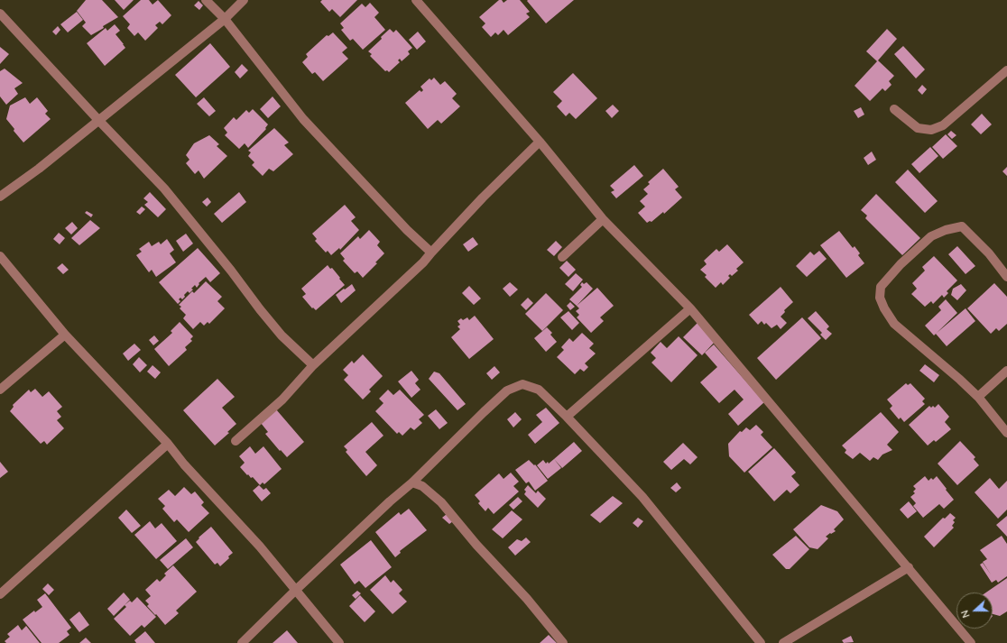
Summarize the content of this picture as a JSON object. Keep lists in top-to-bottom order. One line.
{"north":"left"}
